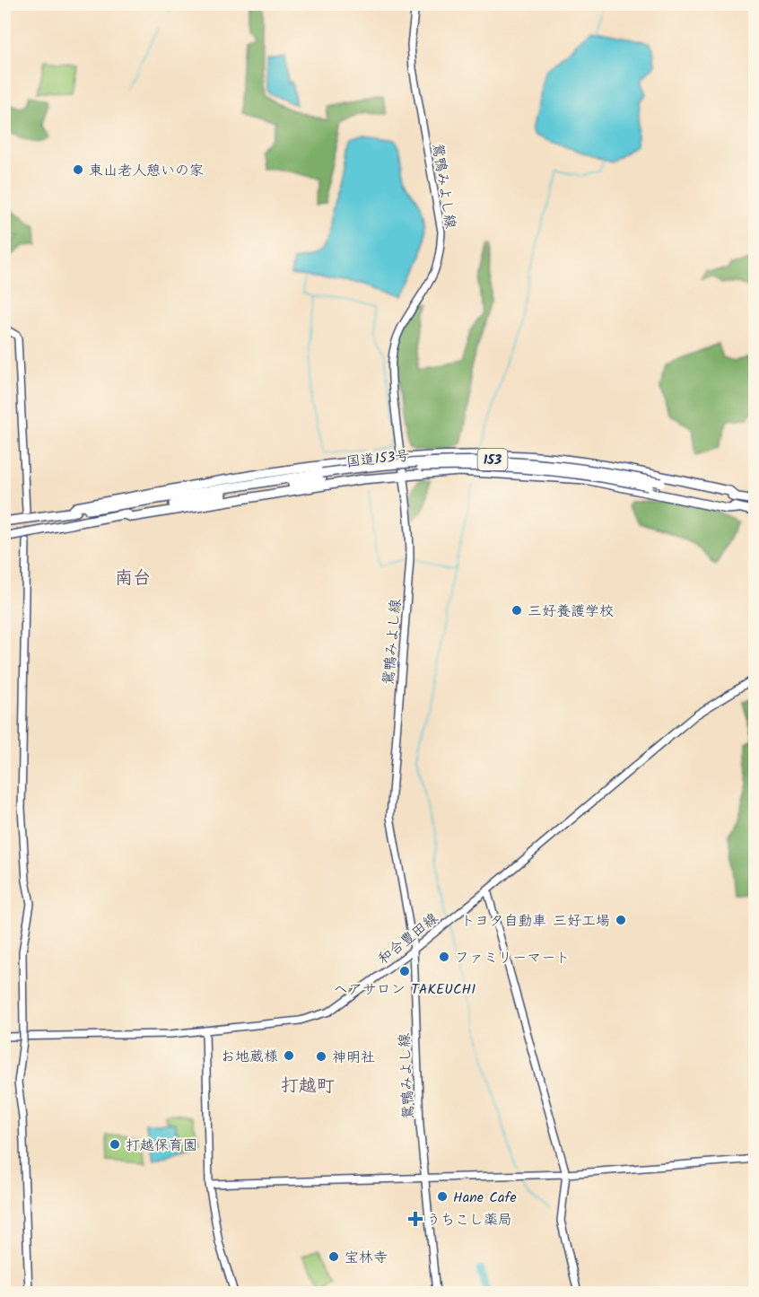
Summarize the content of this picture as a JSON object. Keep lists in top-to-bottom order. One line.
{"streets":{"highway":["国道153号","153"],"main road":["鴛鴨みよし線","和合豊田線"]},"crossings":[["鴛鴨みよし線","和合豊田線"]],"districts":["南台","打越町"],"places":{"other":["東山老人憩いの家","三好養護学校","トヨタ自動車 三好工場","ファミリーマート","ヘアサロン TAKEUCHI","お地蔵様","神明社","打越保育園","Hane Cafe","宝林寺"],"health":["うちこし薬局"]}}
